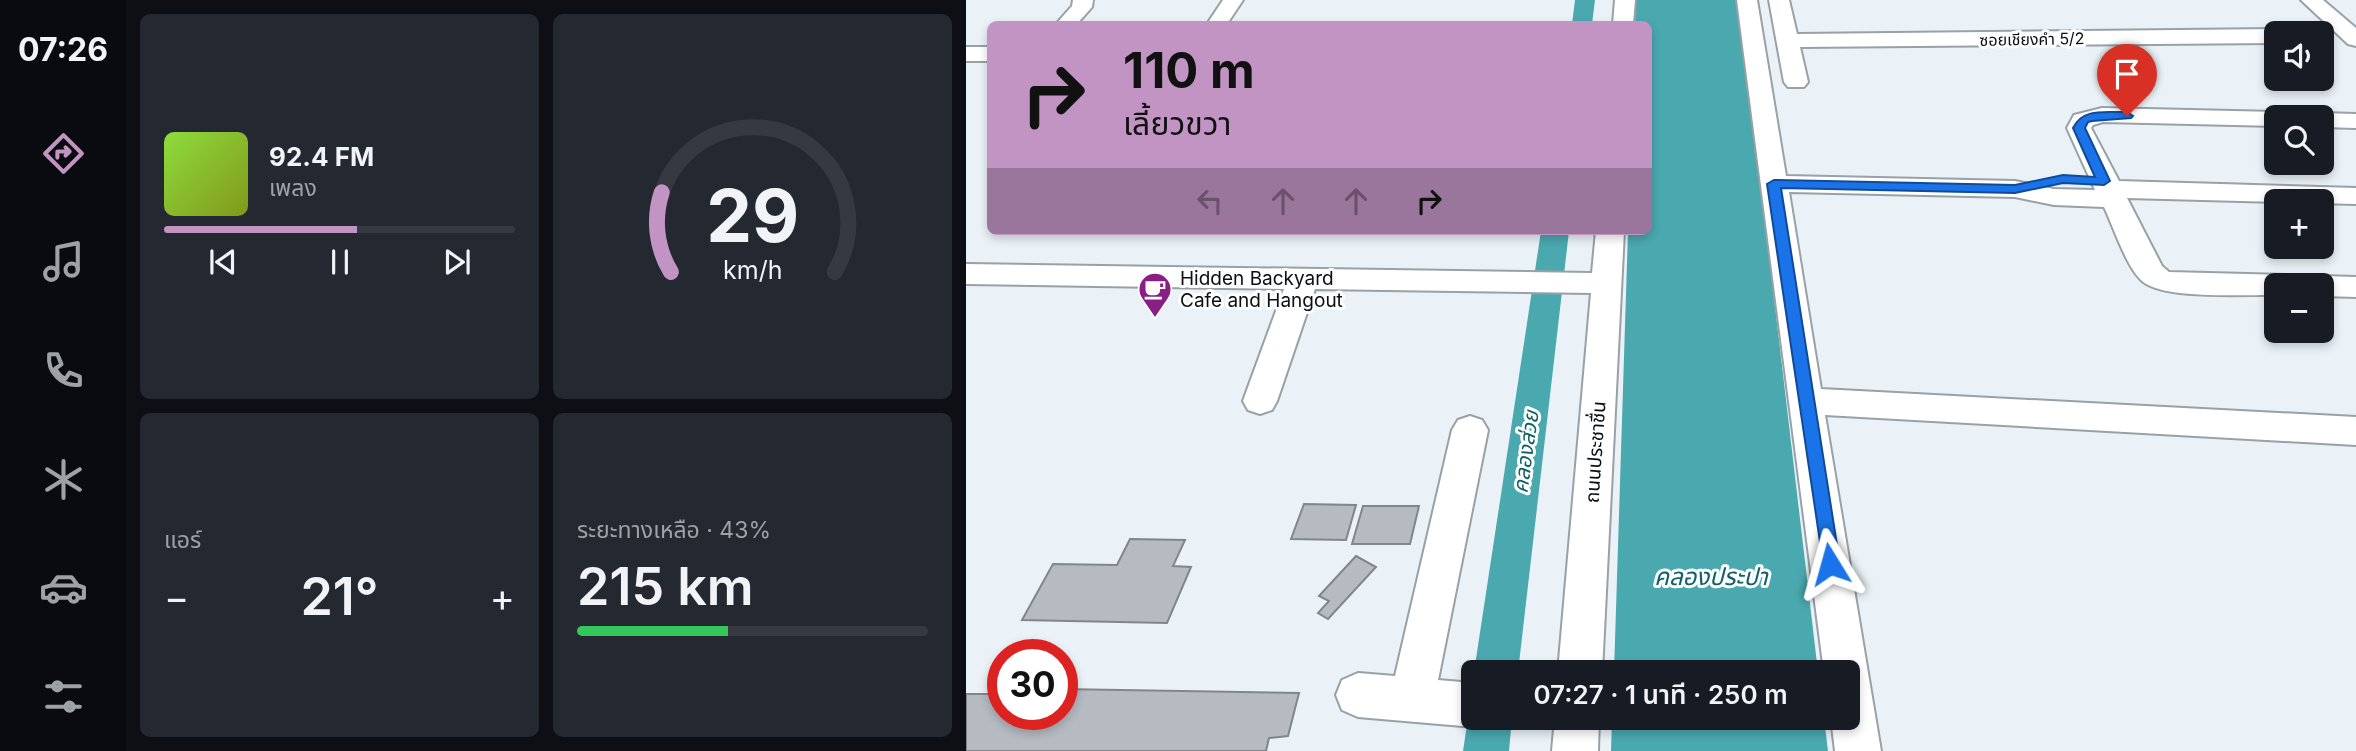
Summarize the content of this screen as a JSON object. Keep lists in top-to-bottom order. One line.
{"streets":{"street":["ซอยเชียงคำ 5/2","ถนนประชาชื่น"]},"water":["คลองส่วย","คลองประปา"],"places":{"cafe":["Hidden Backyard Cafe and Hangout"]},"page":{"tabs":"07:26","map_buttons":["+","−"],"turn":["110 m","เลี้ยวขวา"],"song":["92.4 FM","เพลง"],"tile":["แอร์",["ระยะทางเหลือ · 43%","215 km"]],"heat":["−","21°","+"],"limit":"30","trip":"07:27 · 1 นาที · 250 m","gauge":["29","km/h"]}}
